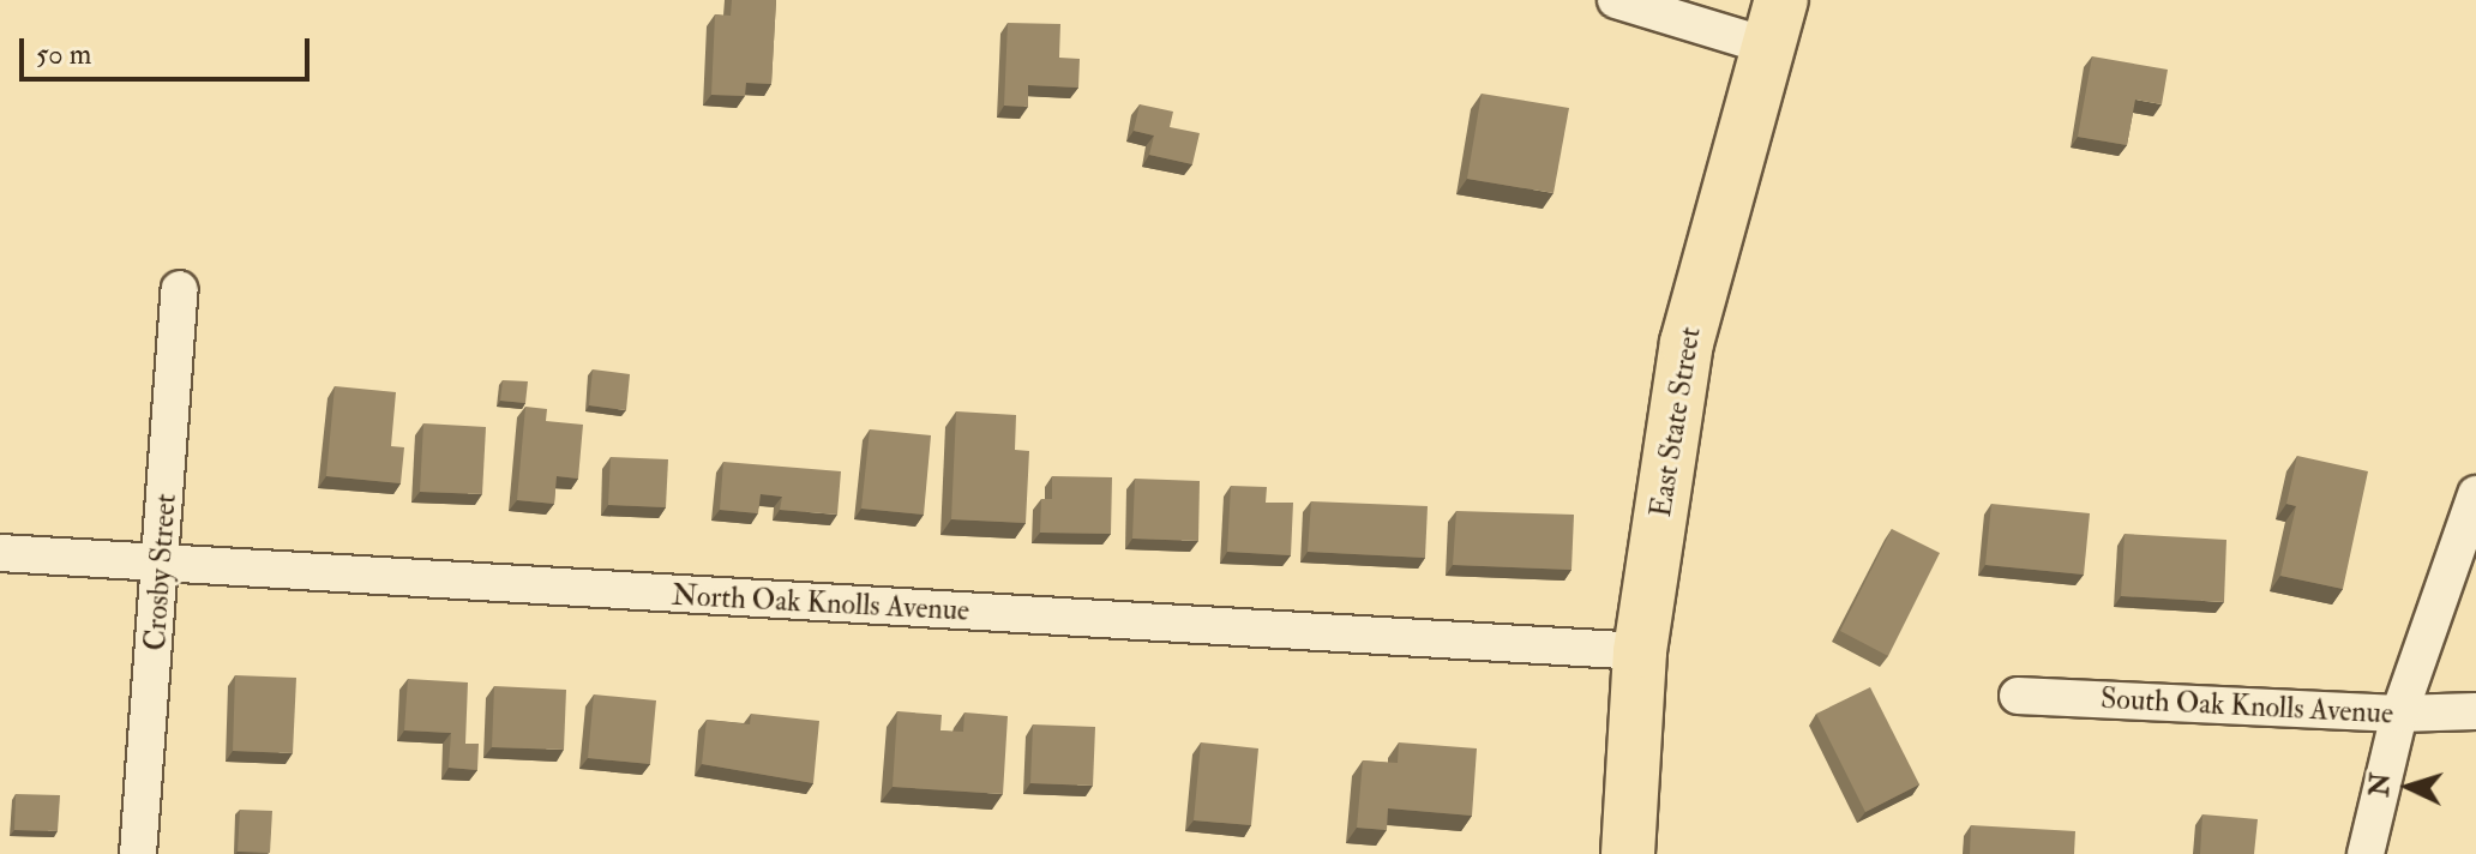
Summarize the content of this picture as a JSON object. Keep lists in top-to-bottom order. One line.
{"streets":{"main road":["East State Street"],"street":["Crosby Street","North Oak Knolls Avenue","South Oak Knolls Avenue"]},"crossings":[["East State Street","North Oak Knolls Avenue"],["Crosby Street","North Oak Knolls Avenue"]],"scale_bar":"50 m","north":"left"}
